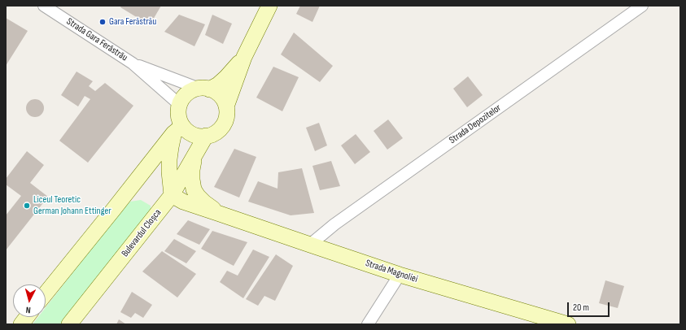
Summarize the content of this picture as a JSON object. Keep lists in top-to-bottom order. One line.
{"streets":{"main road":["Bulevardul Cloșca","Strada Magnoliei"],"street":["Strada Gara Ferăstrău","Strada Depozitelor"]},"crossings":[["Strada Gara Ferăstrău","Bulevardul Cloșca"],["Strada Depozitelor","Strada Magnoliei"],["Bulevardul Cloșca","Strada Magnoliei"]],"places":["Gara Ferăstrău","Liceul Teoretic German Johann Ettinger"],"scale_bar":"20 m","north":"bottom"}
